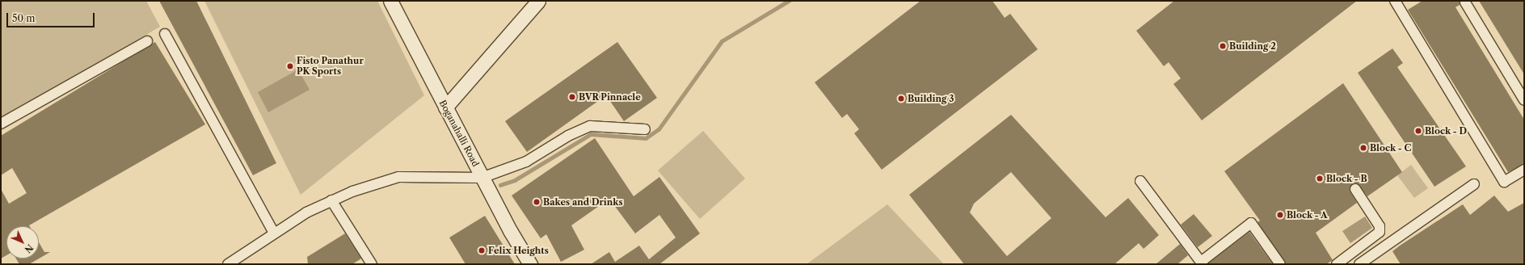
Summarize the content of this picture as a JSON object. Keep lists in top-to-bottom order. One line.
{"streets":{"street":["Boganahalli Road"]},"places":["Building 2","Fisto Panathur PK Sports","BVR Pinnacle","Building 3","Block - D","Block - C","Block - B","Bakes and Drinks","Block - A","Felix Heights"],"scale_bar":"50 m","north":"bottom right"}
